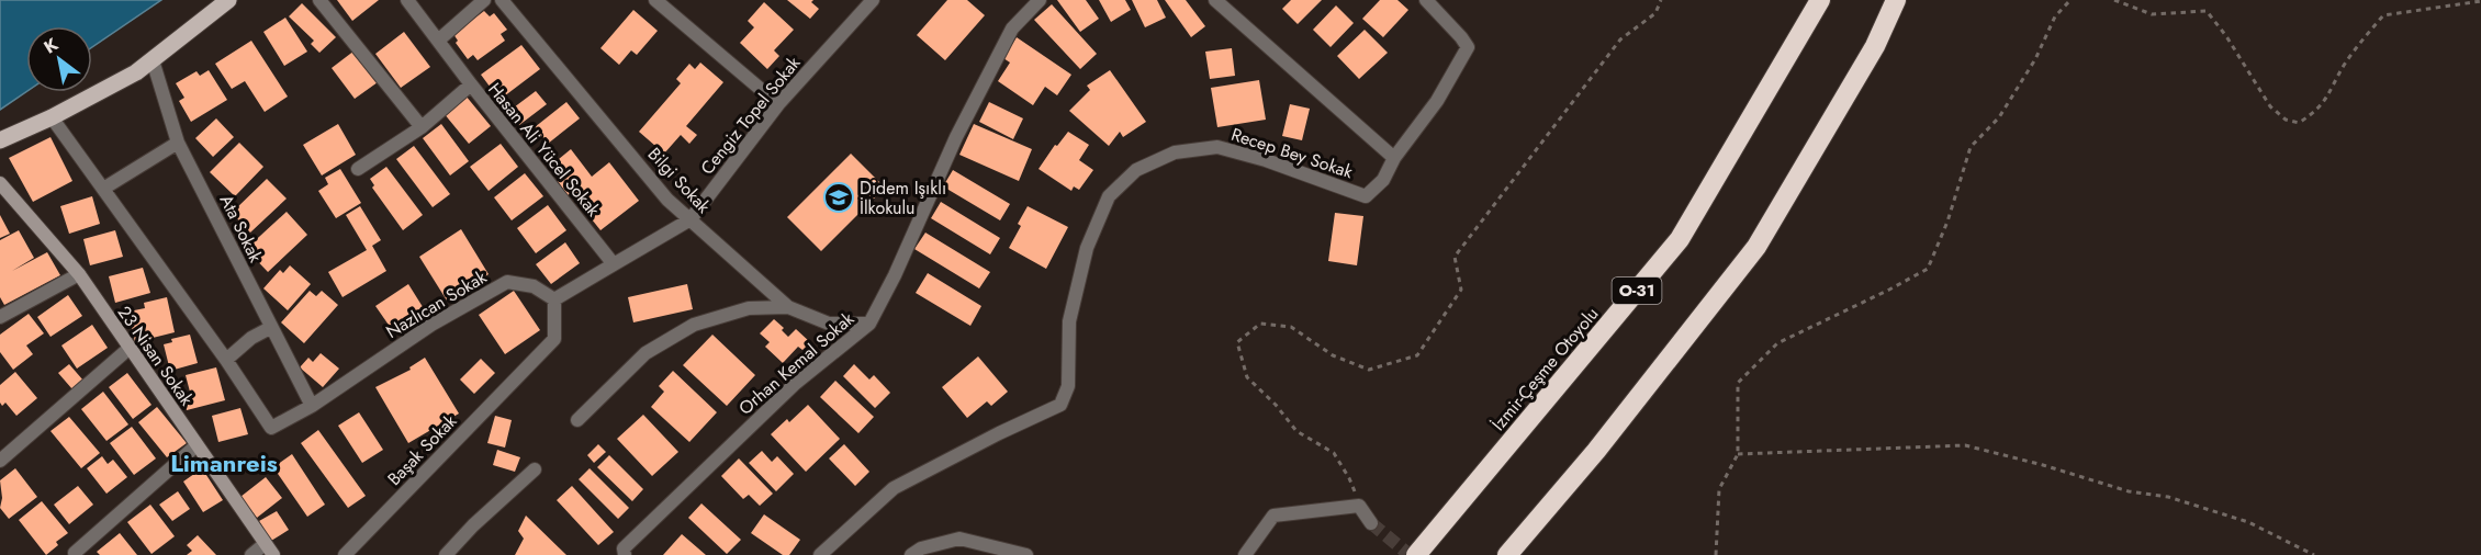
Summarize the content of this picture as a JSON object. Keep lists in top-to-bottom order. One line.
{"streets":{"highway":["O-31","İzmir-Çeşme Otoyolu"],"street":["Cengiz Topel Sokak","Hasan Ali Yücel Sokak","Recep Bey Sokak","Bilgi Sokak","Ata Sokak","Nazlıcan Sokak","23 Nisan Sokak","Orhan Kemal Sokak","Başak Sokak"]},"crossings":[["Cengiz Topel Sokak","Hasan Ali Yücel Sokak"],["Cengiz Topel Sokak","Bilgi Sokak"],["Bilgi Sokak","Orhan Kemal Sokak"],["Ata Sokak","Nazlıcan Sokak"],["Nazlıcan Sokak","Başak Sokak"]],"districts":["Limanreis"],"places":{"school or university":["Didem Işıklı İlkokulu"]},"north":"top left"}
